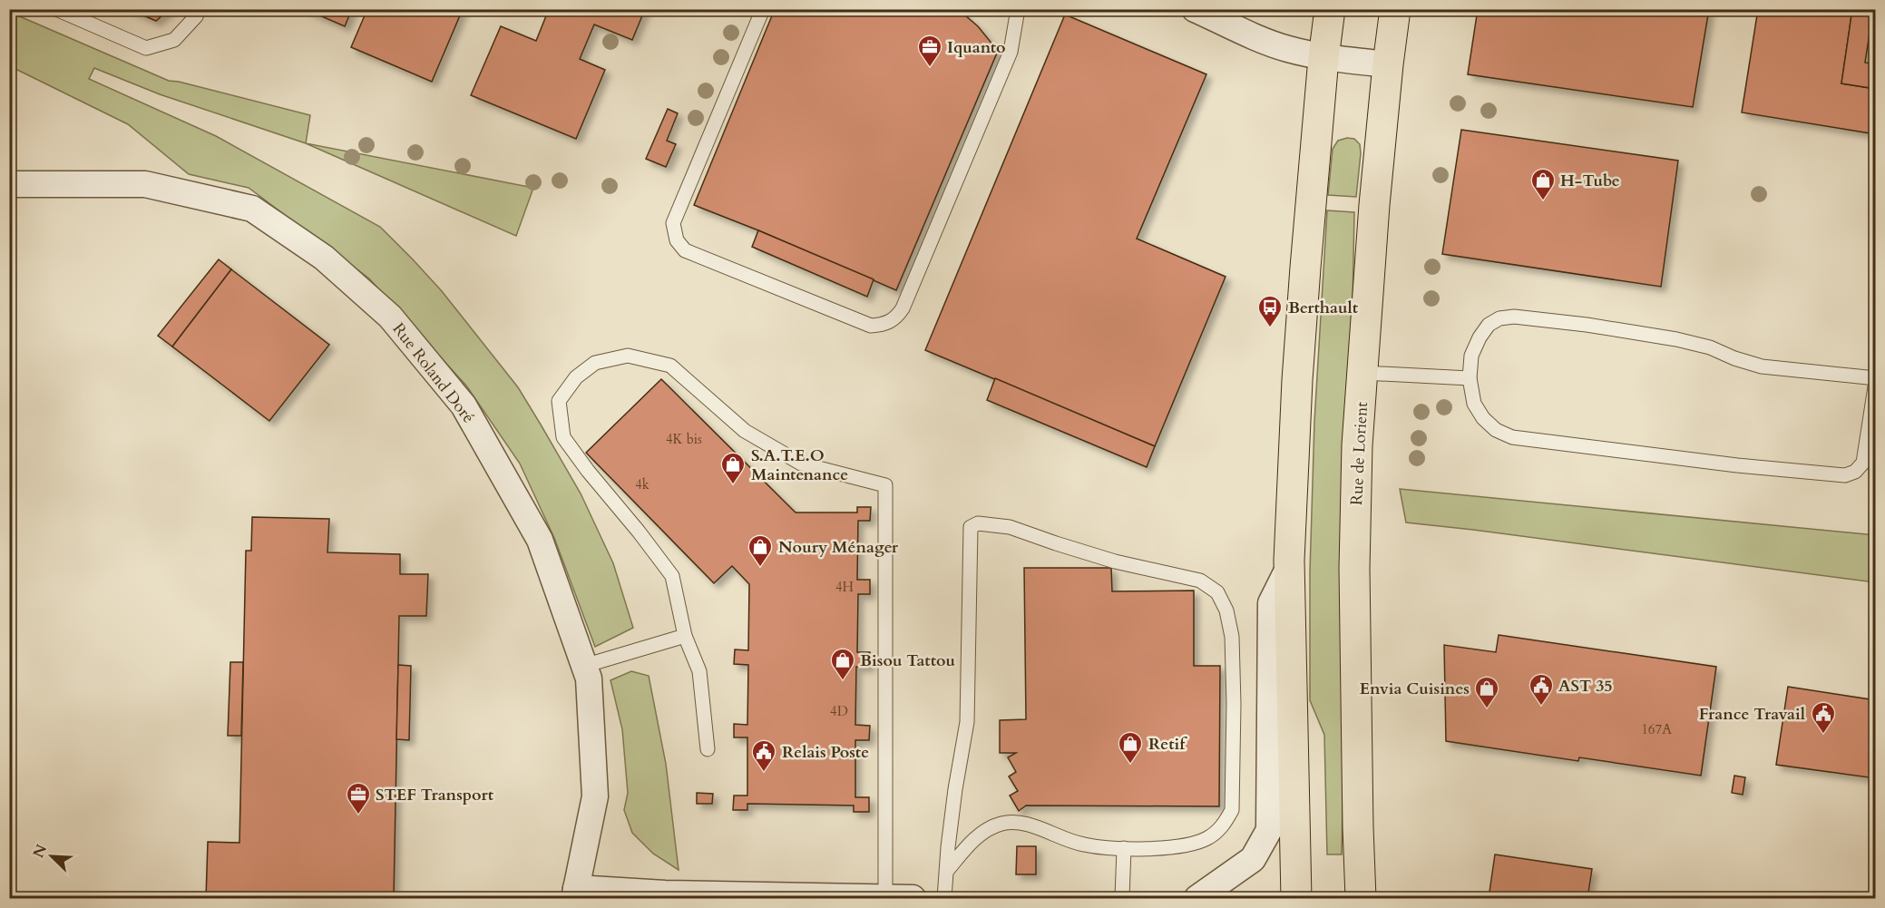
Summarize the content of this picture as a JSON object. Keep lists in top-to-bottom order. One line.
{"streets":{"main road":["Rue de Lorient"],"street":["Rue Roland Doré"]},"places":{"office":["Iquanto","STEF Transport"],"shop":["H-Tube","S.A.T.E.O Maintenance","Noury Ménager","Bisou Tattou","Envia Cuisines","Retif"],"bus stop":["Berthault"],"public building":["AST 35","France Travail","Relais Poste"]},"house_numbers":["4K bis","4k","4H","4D","167A"],"north":"top left"}
